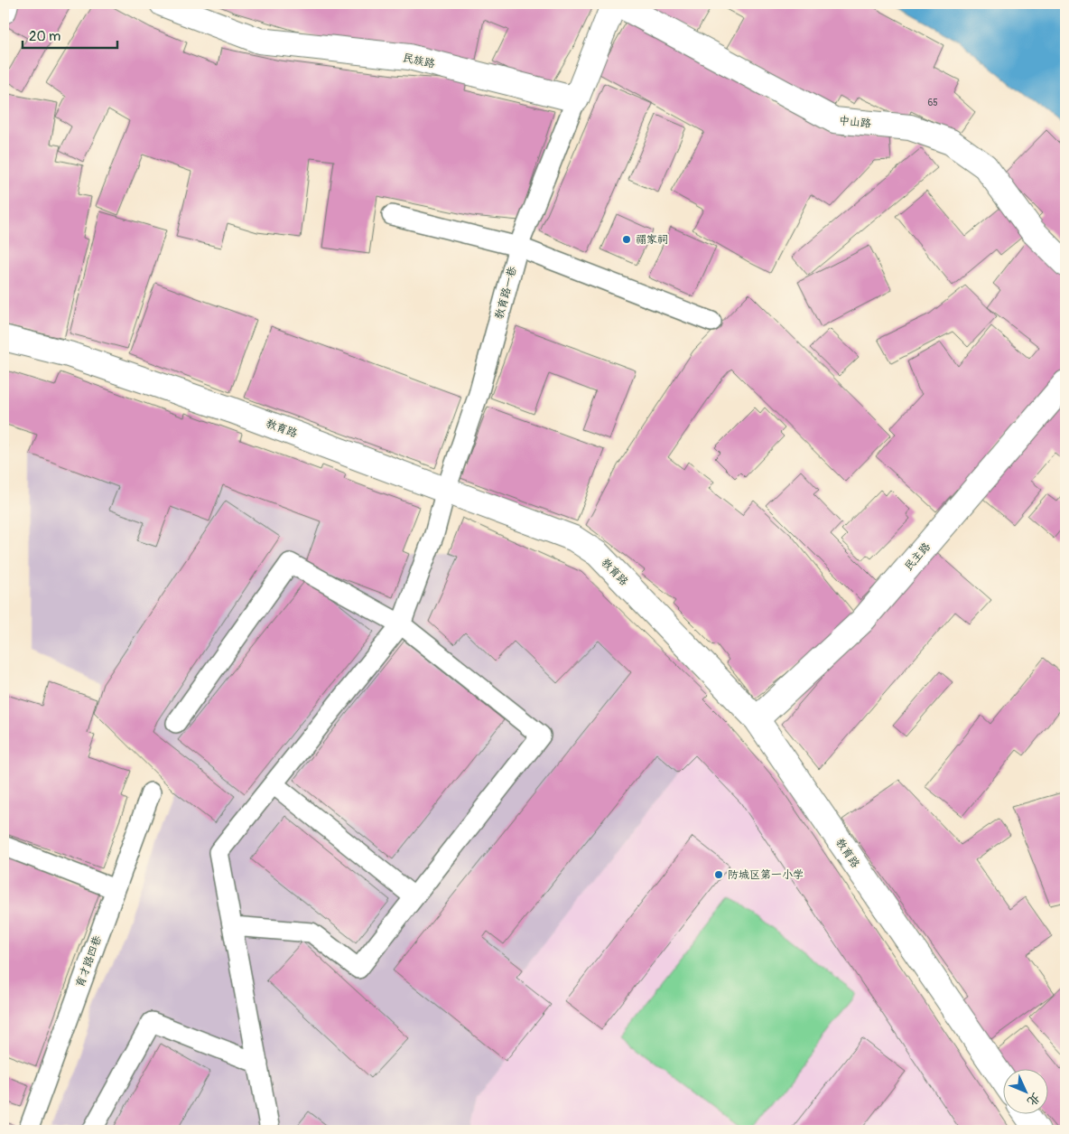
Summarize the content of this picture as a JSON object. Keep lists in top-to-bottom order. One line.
{"streets":{"street":["民族路","中山路","教育路","民主路"],"lane":["教育路一巷","育才路四巷"]},"crossings":[["民族路","教育路一巷"],["教育路一巷","教育路"],["教育路","民主路"]],"places":["禤家祠","防城区第一小学"],"house_numbers":["65"],"scale_bar":"20 m","north":"bottom right"}
